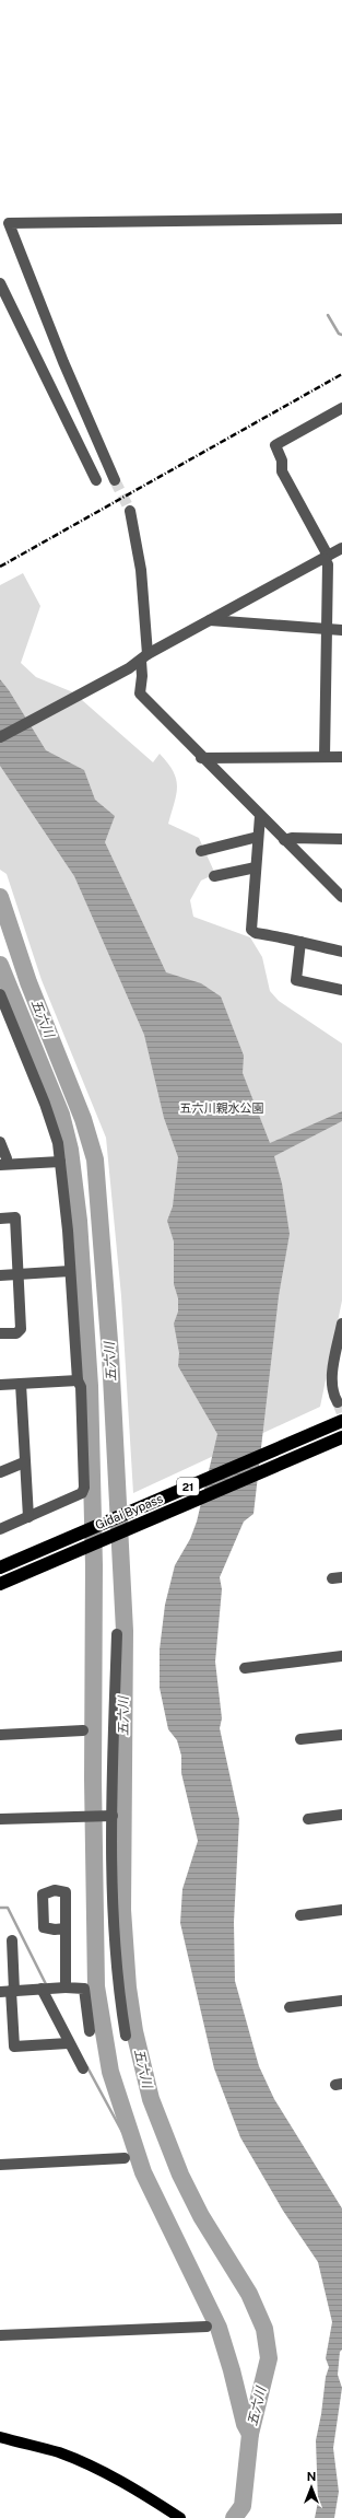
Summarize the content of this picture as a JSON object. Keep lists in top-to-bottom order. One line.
{"streets":{"highway":["21","Gidai Bypass"]},"water":["五六川"],"parks":["五六川親水公園"],"north":"top"}
